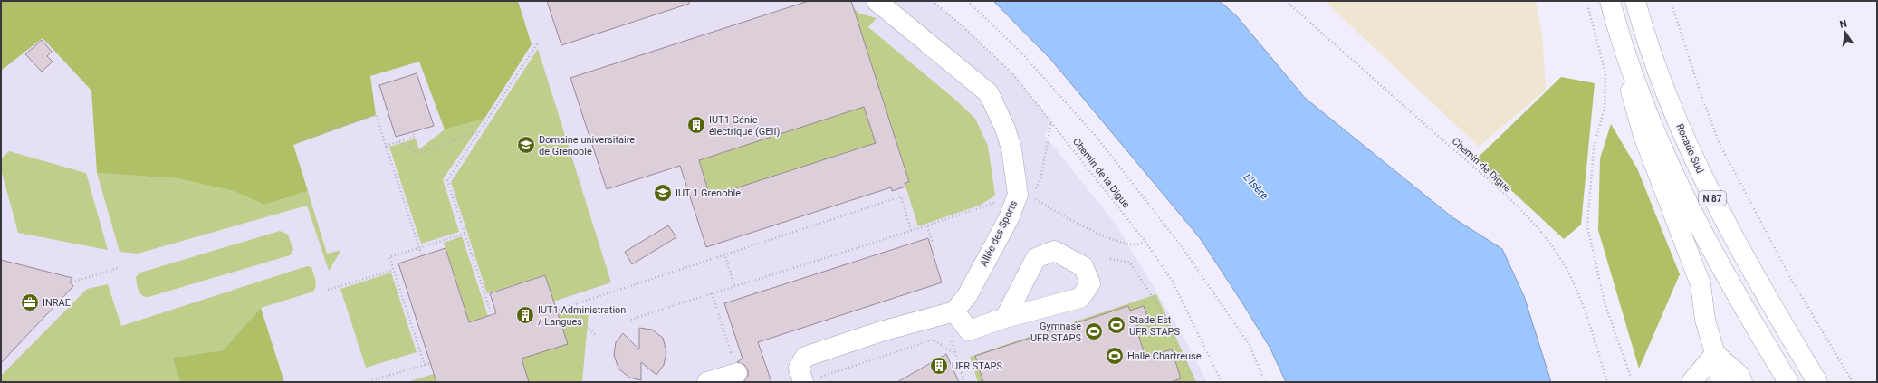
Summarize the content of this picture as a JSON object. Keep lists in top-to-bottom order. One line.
{"streets":{"main road":["Rocade Sud","N 87","Allée des Sports"],"path":["Chemin de Digue","Chemin de la Digue"]},"water":["L'Isère"],"places":{"building":["IUT1 Génie électrique (GEII)","IUT1 Administration / Langues","UFR STAPS"],"school or university":["Domaine universitaire de Grenoble","IUT 1 Grenoble"],"office":["INRAE"],"sports":["Stade Est UFR STAPS","Gymnase UFR STAPS","Halle Chartreuse"]},"north":"top"}
